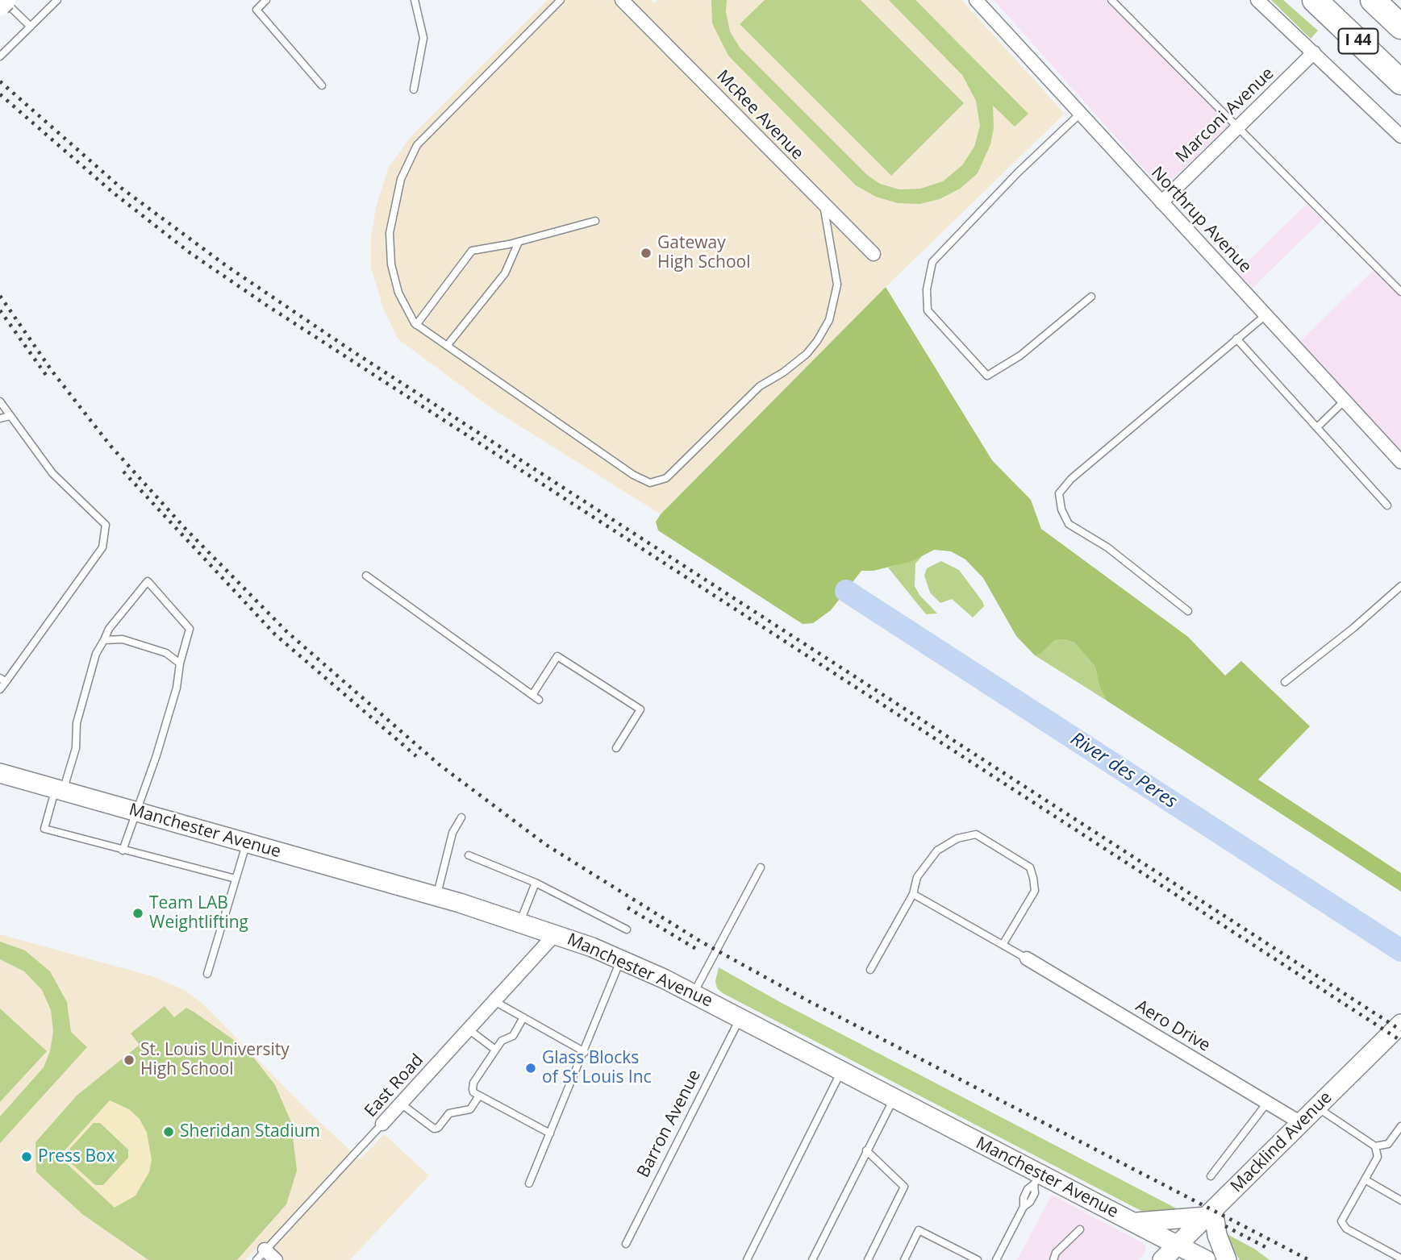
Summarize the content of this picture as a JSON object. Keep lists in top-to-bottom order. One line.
{"streets":{"highway":["I 44"],"main road":["Manchester Avenue","Macklind Avenue"],"street":["McRee Avenue","Marconi Avenue","Northrup Avenue","Aero Drive","East Road"],"lane":["Barron Avenue"]},"crossings":[["Marconi Avenue","Northrup Avenue"],["Manchester Avenue","East Road"],["Manchester Avenue","Barron Avenue"],["Manchester Avenue","Macklind Avenue"],["Aero Drive","Macklind Avenue"]],"water":["River des Peres"],"places":["Gateway High School","Team LAB Weightlifting","St. Louis University High School","Glass Blocks of St Louis Inc","Sheridan Stadium","Press Box"]}
